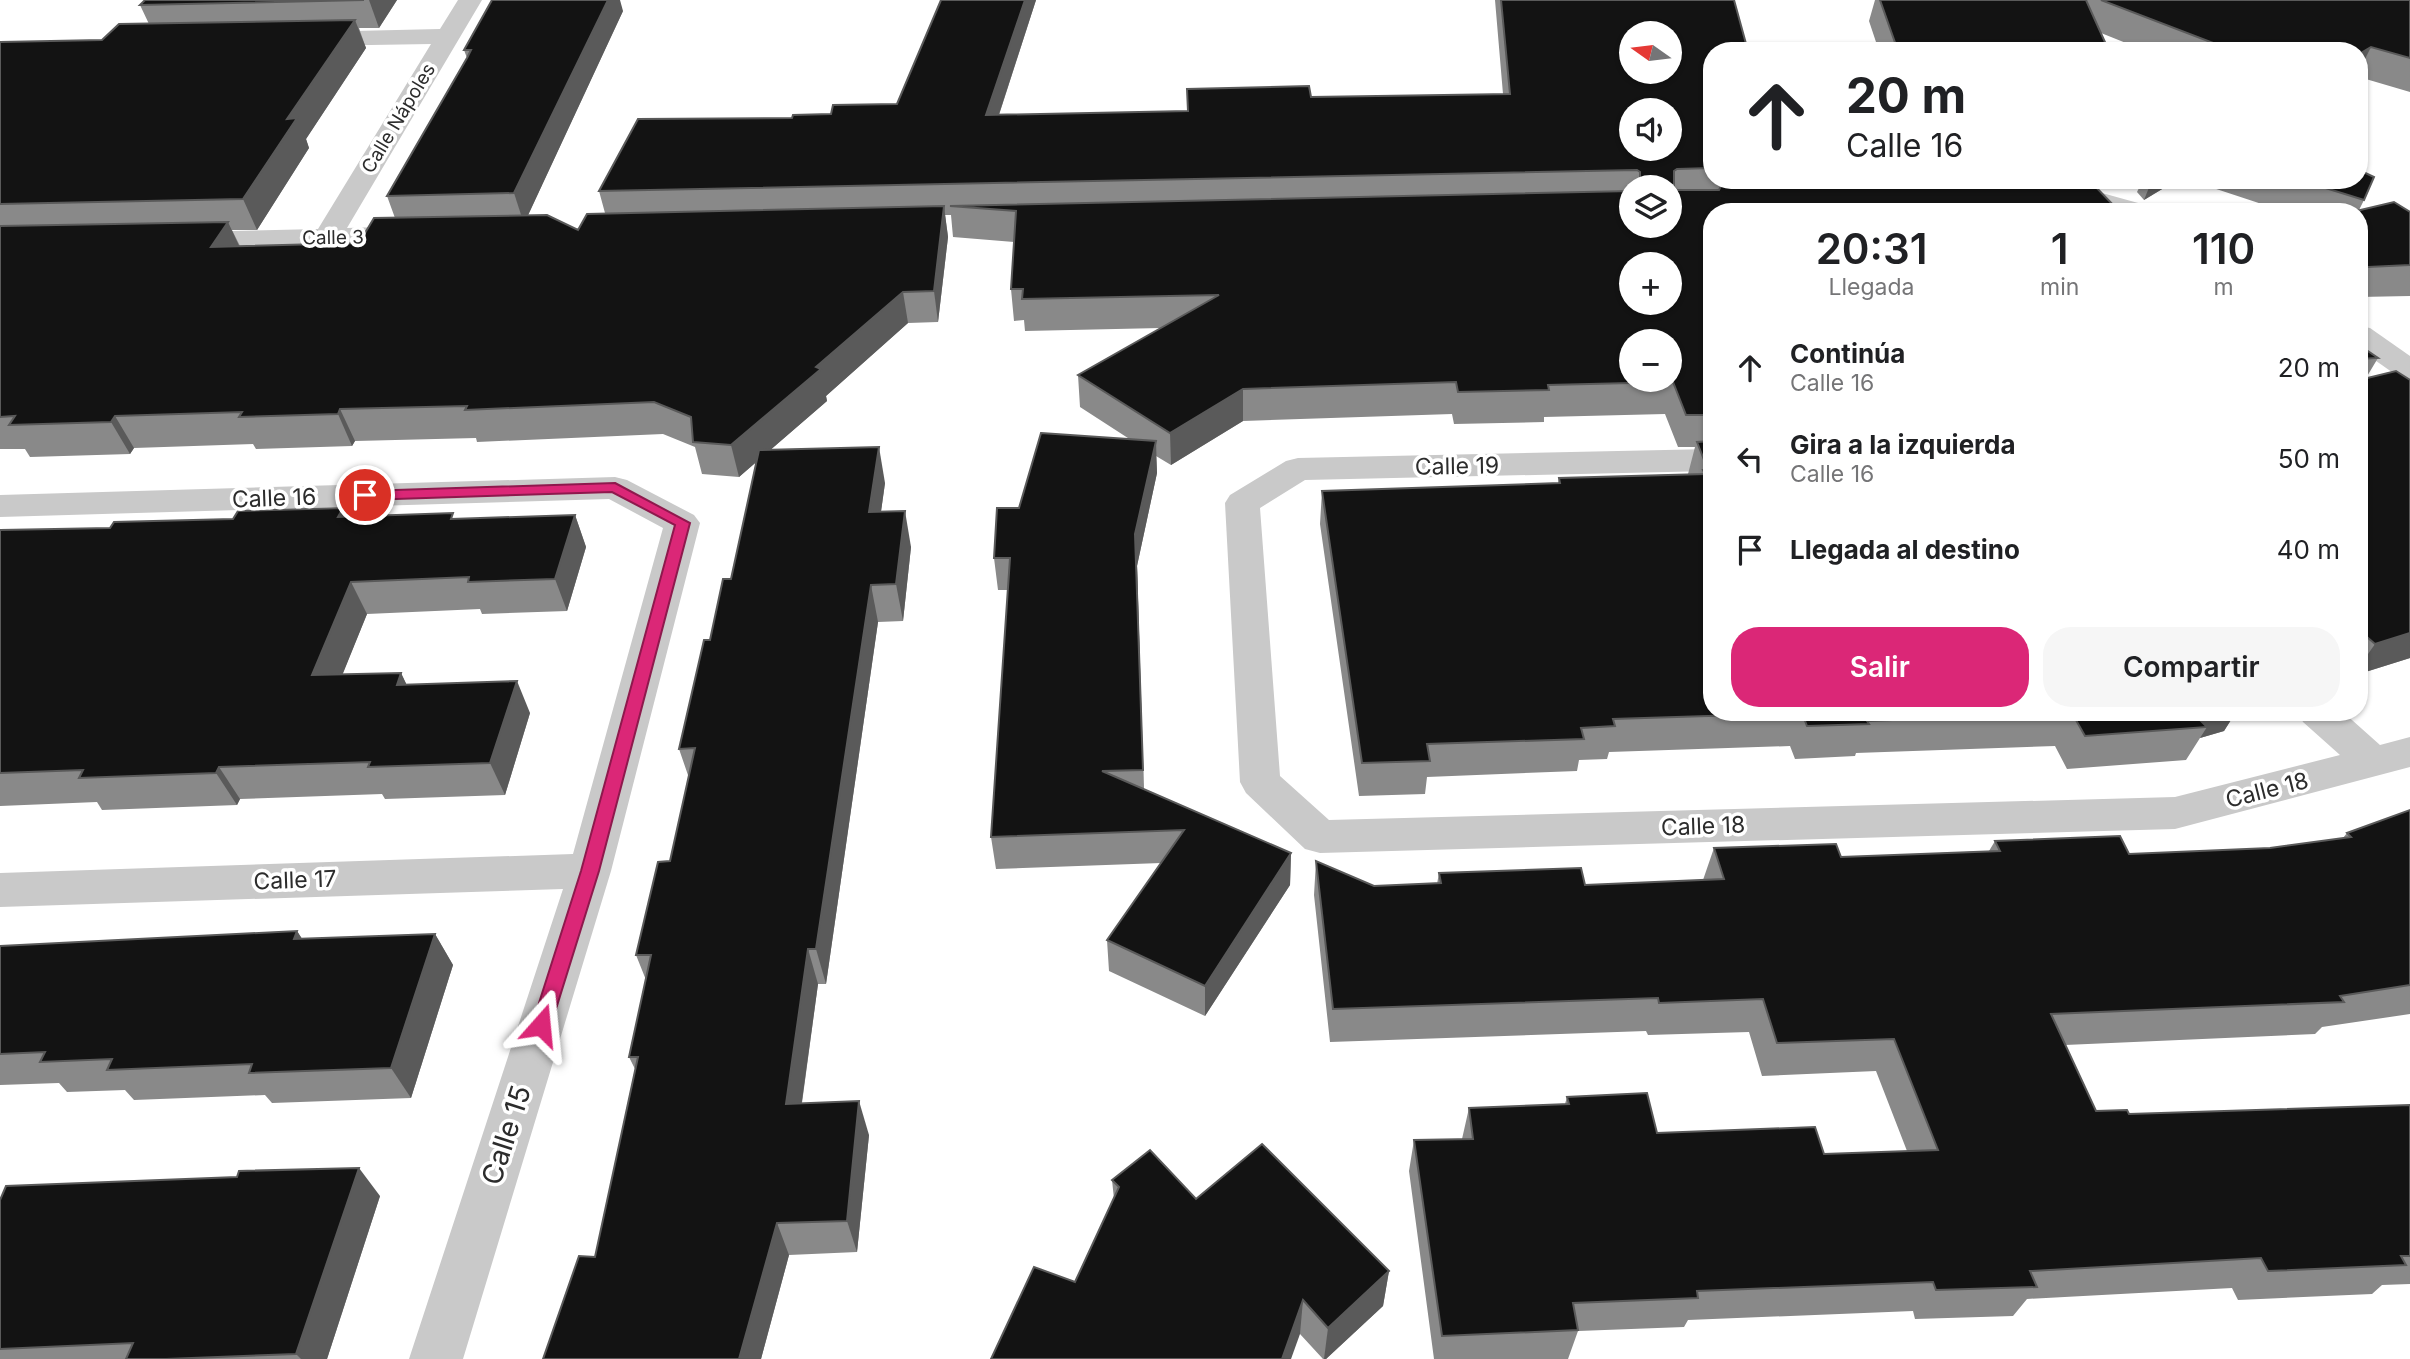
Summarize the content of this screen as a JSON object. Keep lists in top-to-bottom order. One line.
{"streets":{"street":["Calle Nápoles","Calle 3","Calle 19","Calle 16","Calle 18","Calle 17","Calle 15"]},"crossings":[["Calle Nápoles","Calle 3"],["Calle 19","Calle 18"],["Calle 16","Calle 17"],["Calle 16","Calle 15"],["Calle 17","Calle 15"]],"north":"left","page":{"map_buttons":["+","−"],"turn":["20 m","Calle 16"],"eta":["20:31","Llegada","1","min","110","m"],"list":[{"name":"Continúa","note":"Calle 16","value":"20 m"},{"name":"Gira a la izquierda","note":"Calle 16","value":"50 m"},{"name":"Llegada al destino","value":"40 m"}],"buttons":["Salir","Compartir"]}}
